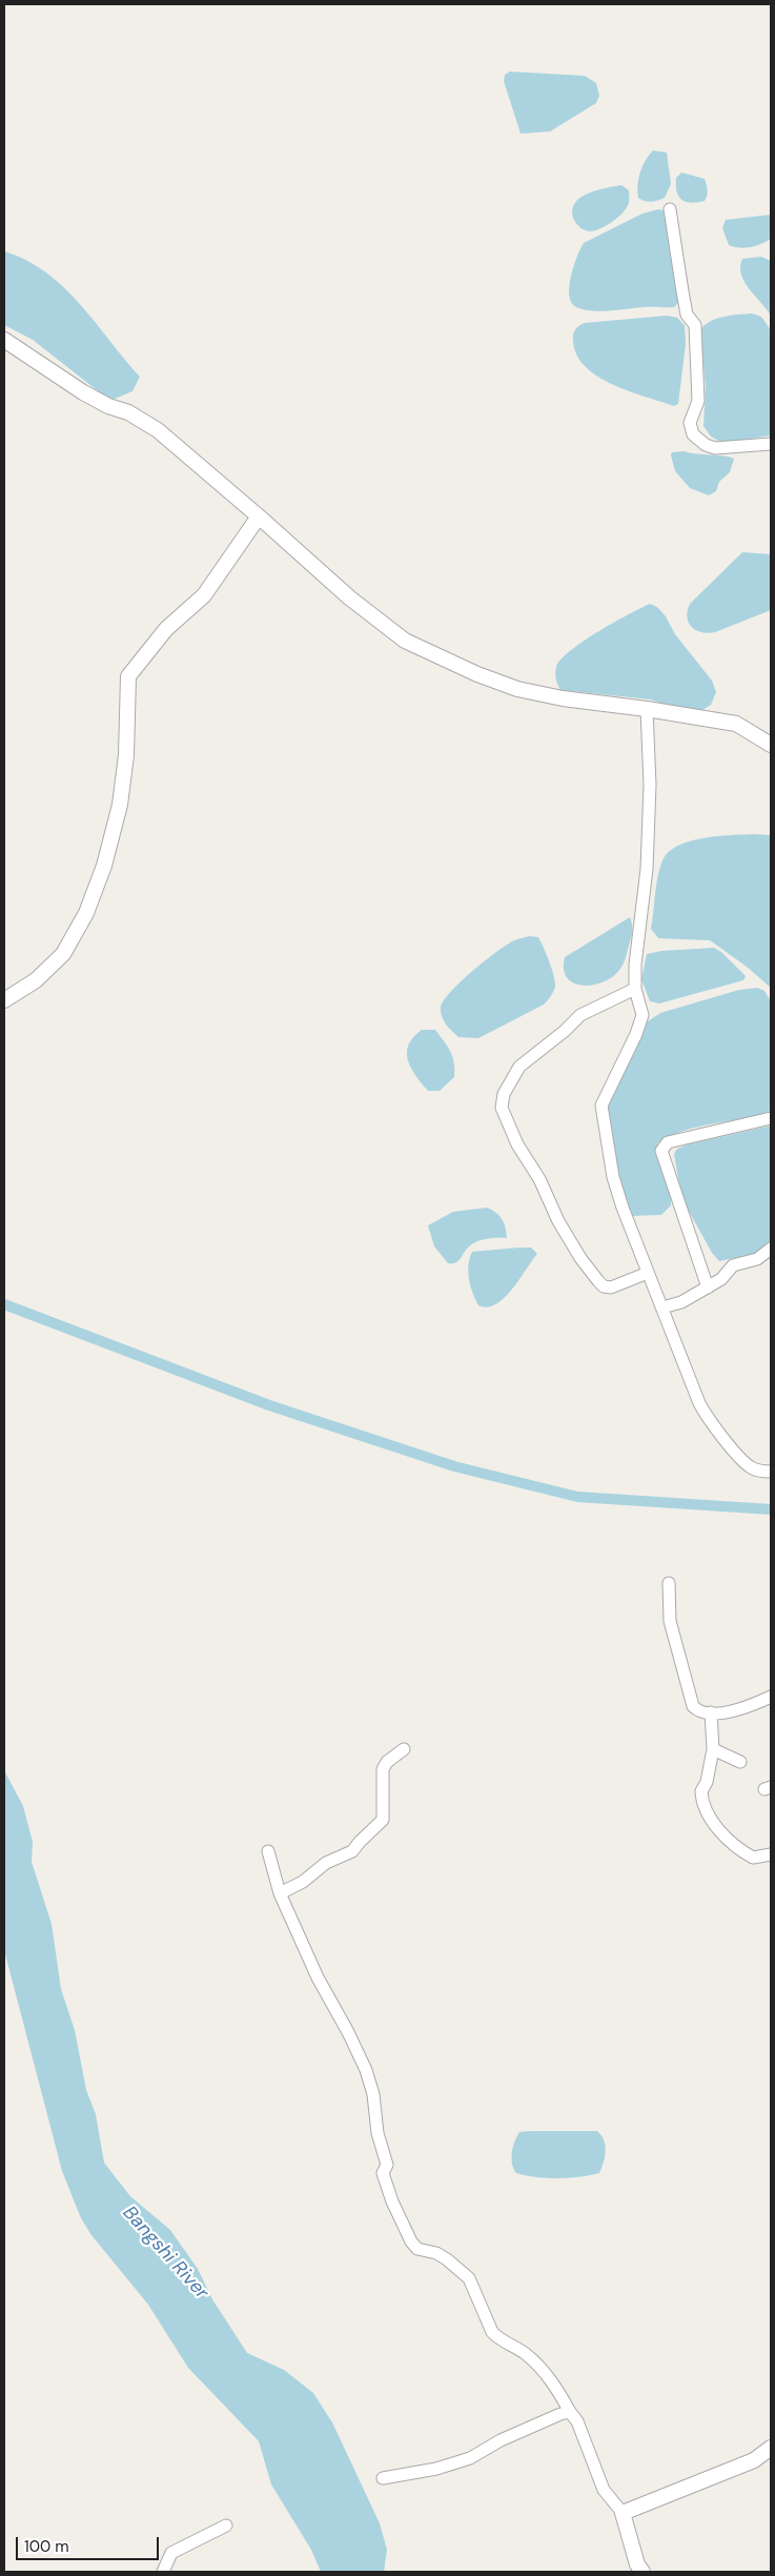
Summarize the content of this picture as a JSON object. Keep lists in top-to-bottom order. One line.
{"water":["Bangshi River"],"scale_bar":"100 m"}
